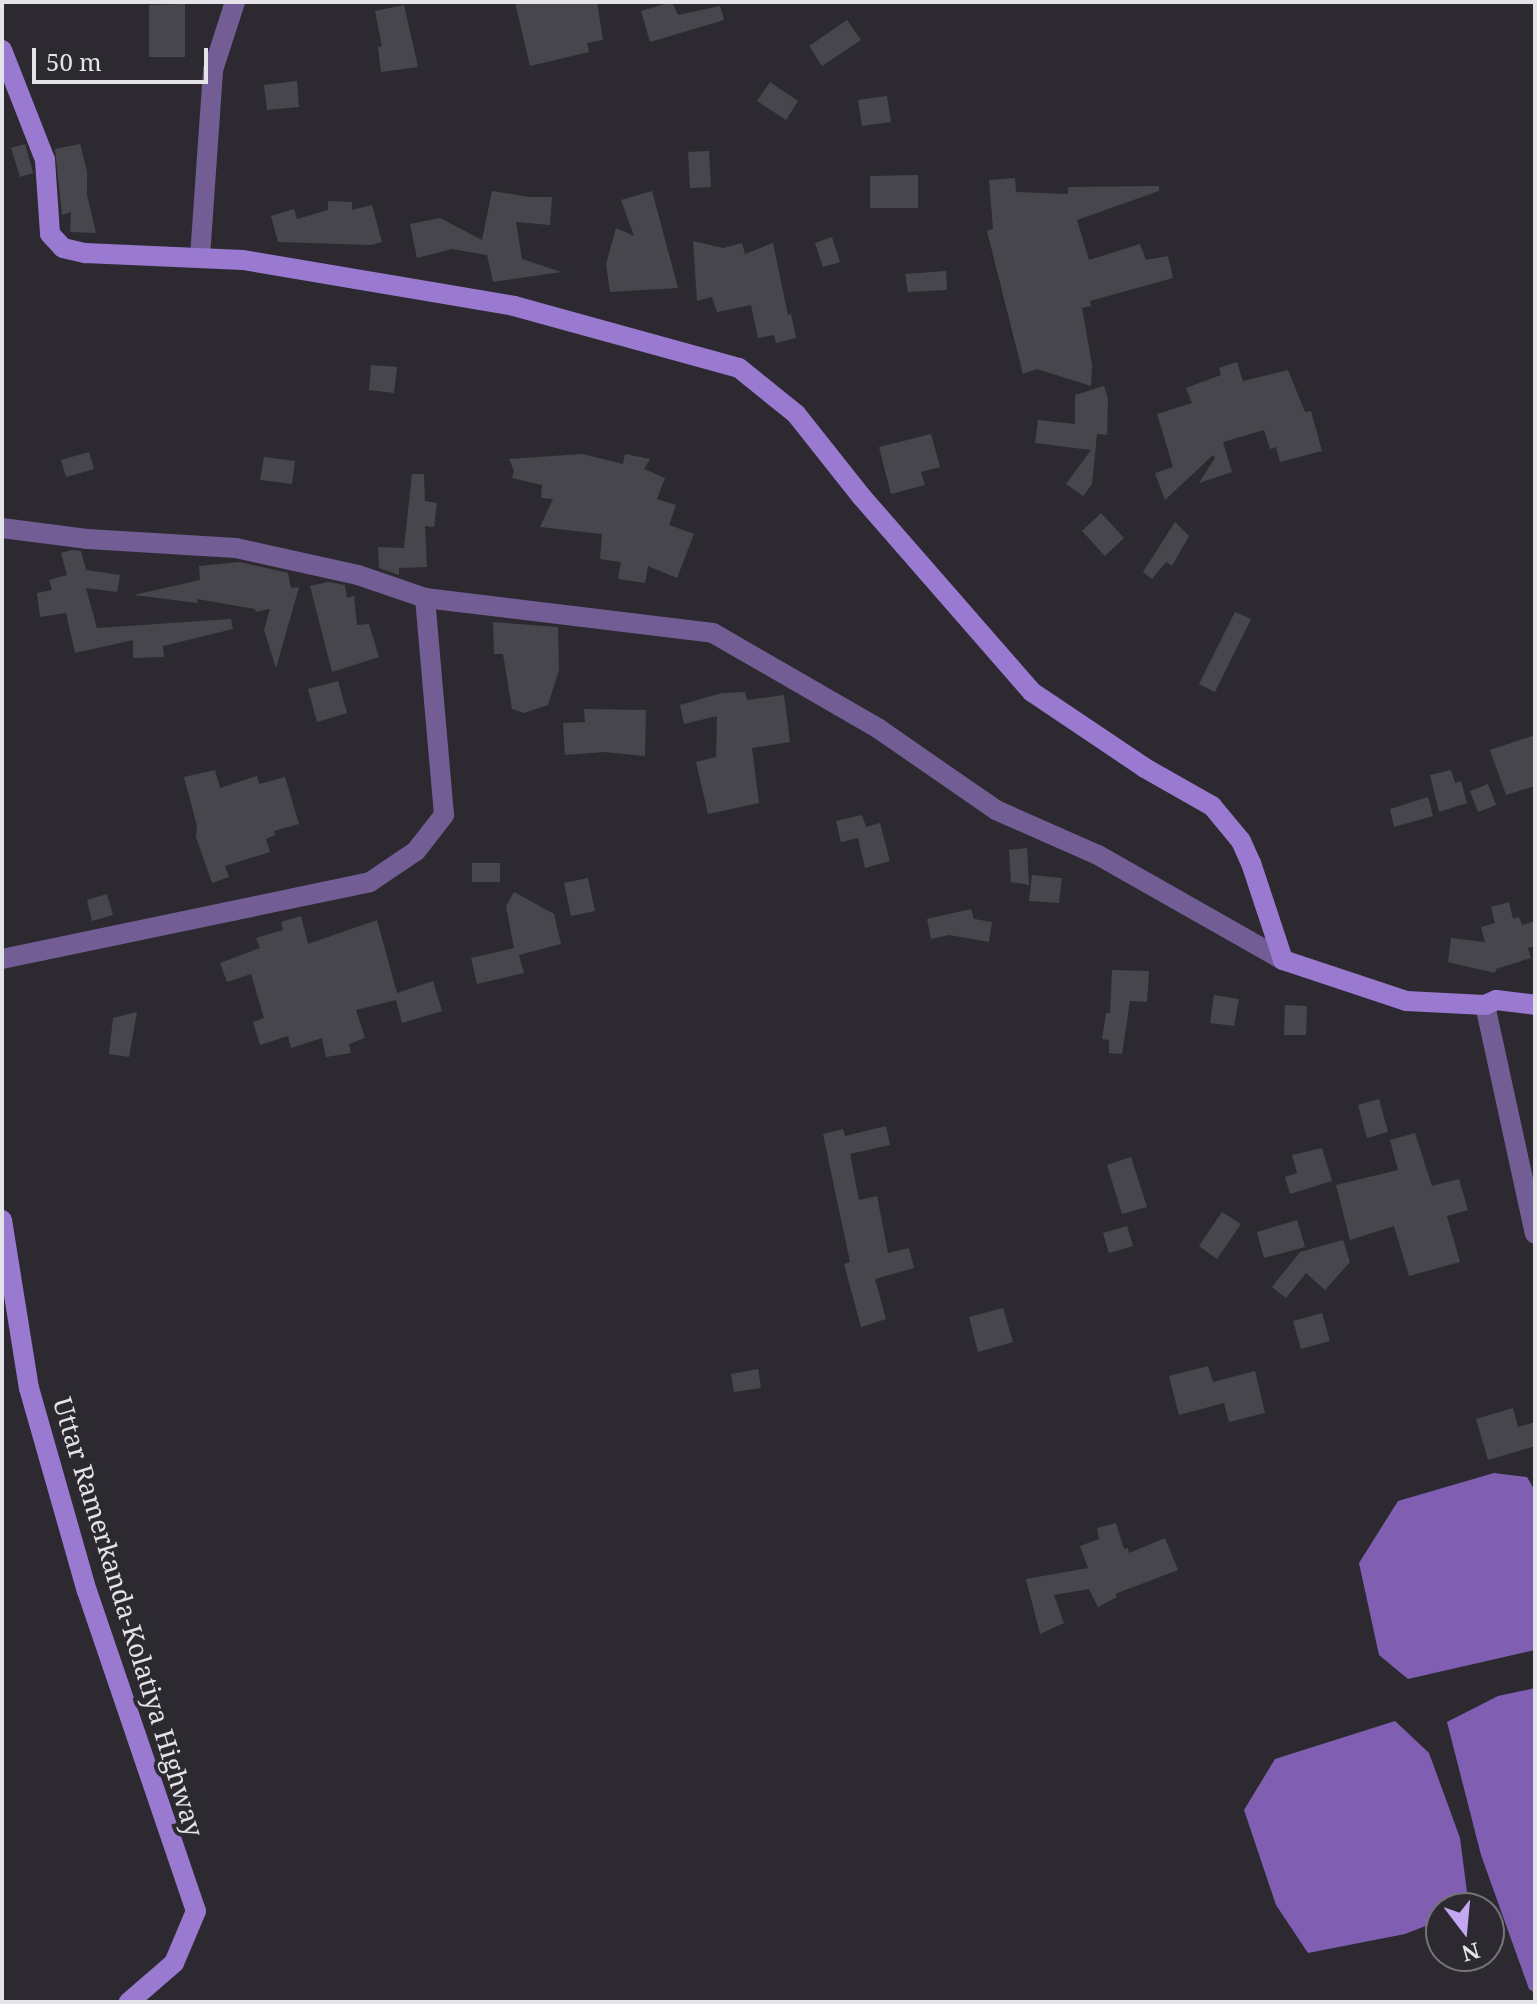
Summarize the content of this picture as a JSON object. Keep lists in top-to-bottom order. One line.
{"streets":{"main road":["Uttar Ramerkanda-Kolatiya Highway"]},"scale_bar":"50 m","north":"bottom"}
